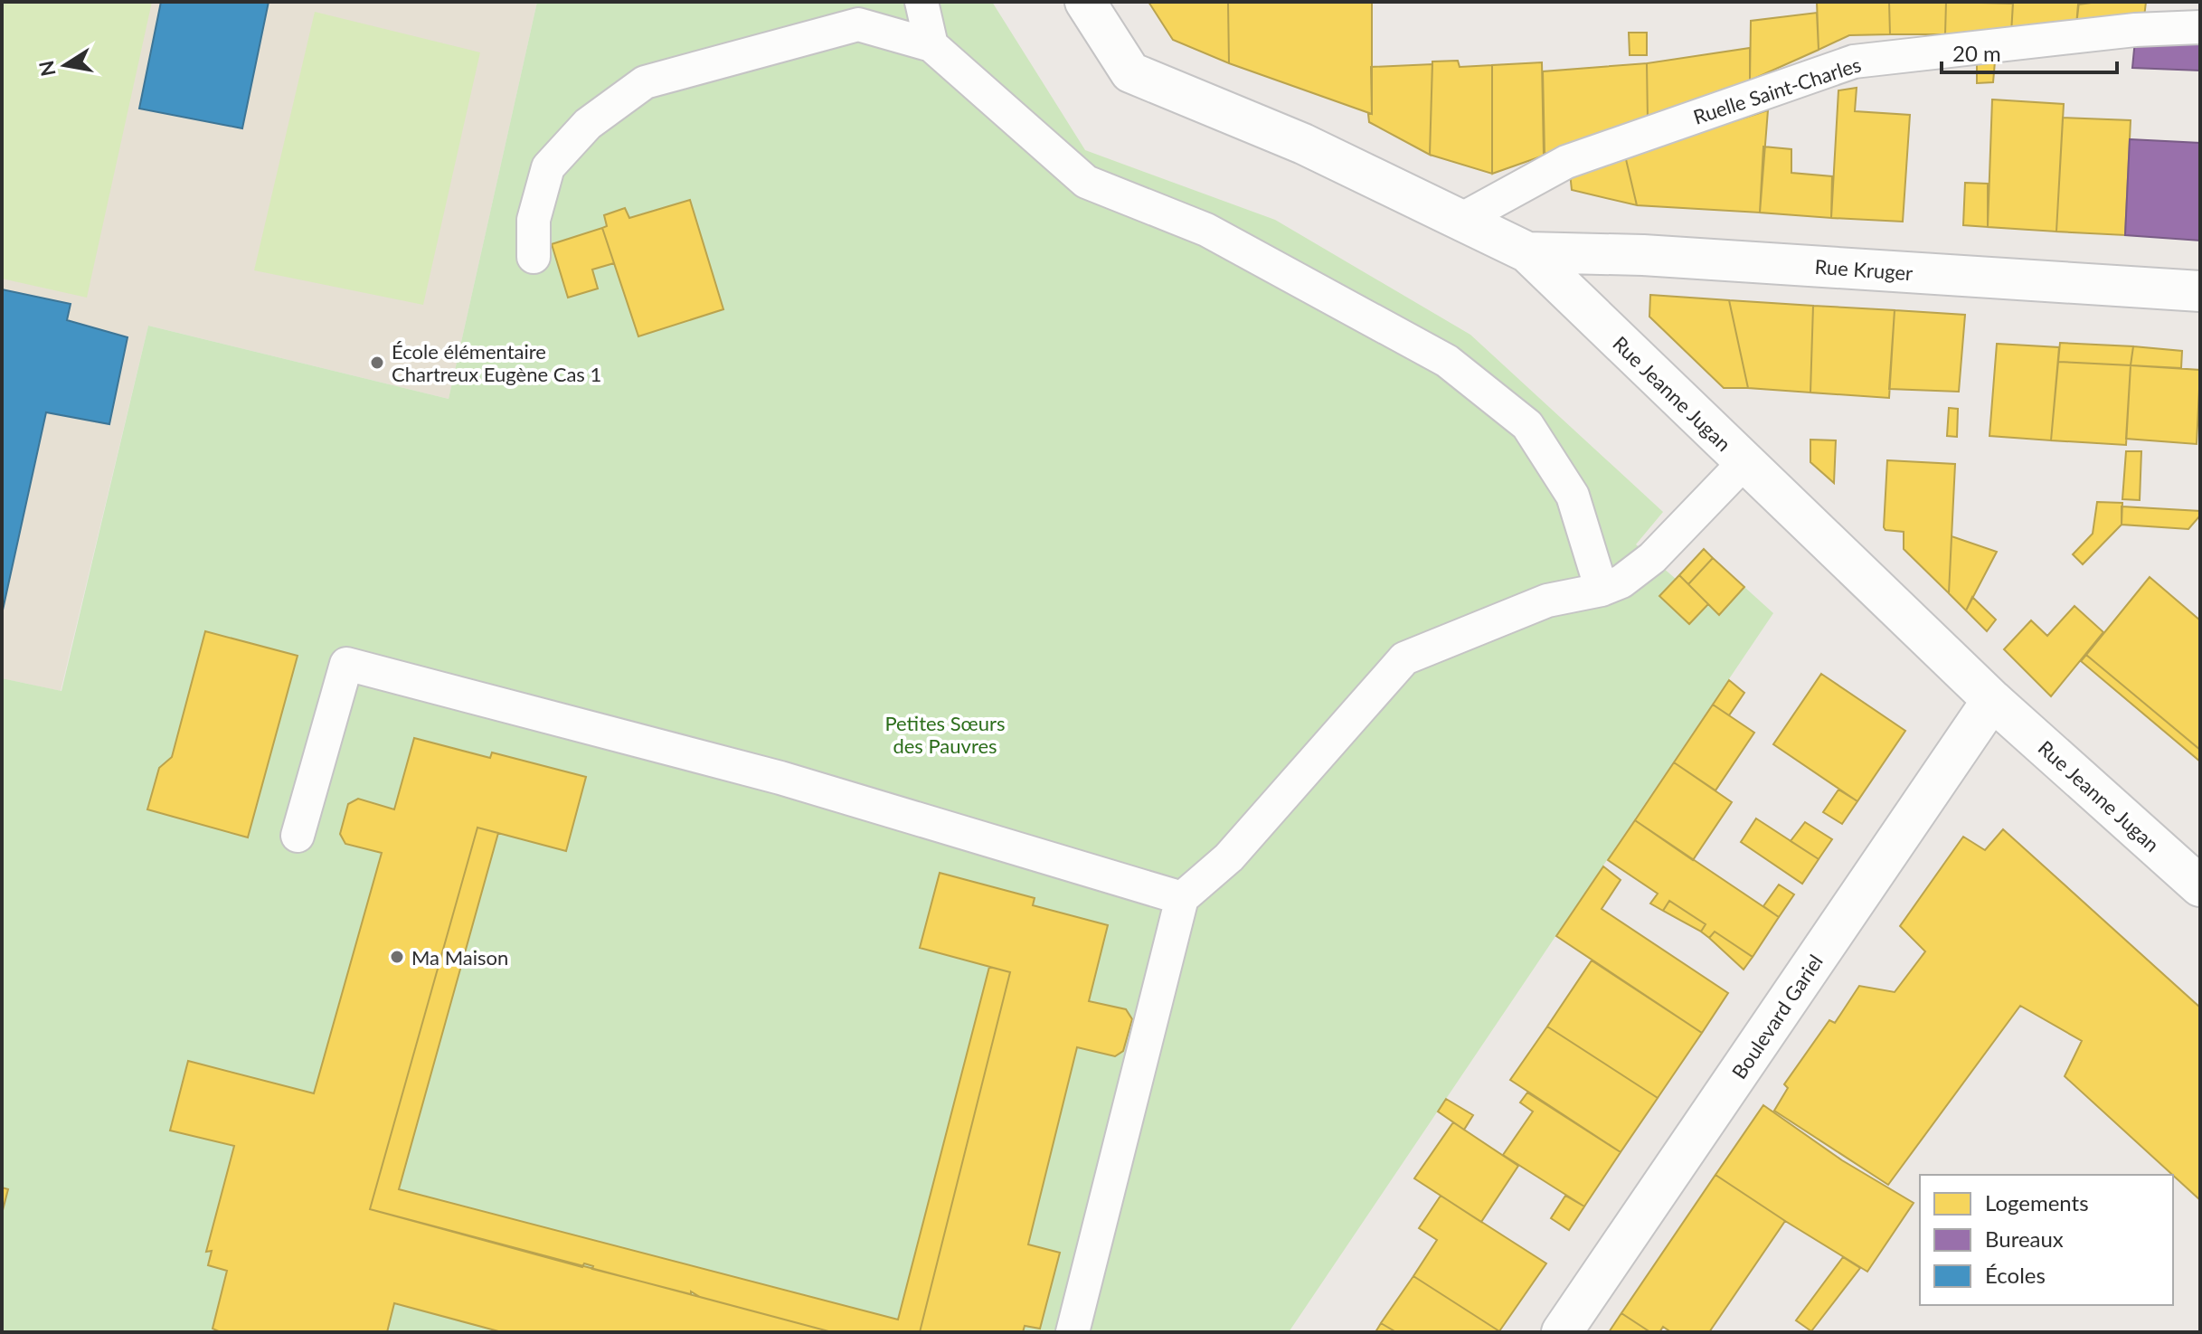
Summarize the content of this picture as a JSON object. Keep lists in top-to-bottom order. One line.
{"streets":{"street":["Rue Kruger","Rue Jeanne Jugan","Boulevard Gariel"],"lane":["Ruelle Saint-Charles"]},"crossings":[["Ruelle Saint-Charles","Rue Jeanne Jugan"],["Rue Kruger","Rue Jeanne Jugan"],["Rue Jeanne Jugan","Boulevard Gariel"]],"parks":["Petites Sœurs des Pauvres"],"places":["École élémentaire Chartreux Eugène Cas 1","Ma Maison"],"legend":["Logements","Bureaux","Écoles"],"scale_bar":"20 m","north":"left"}
